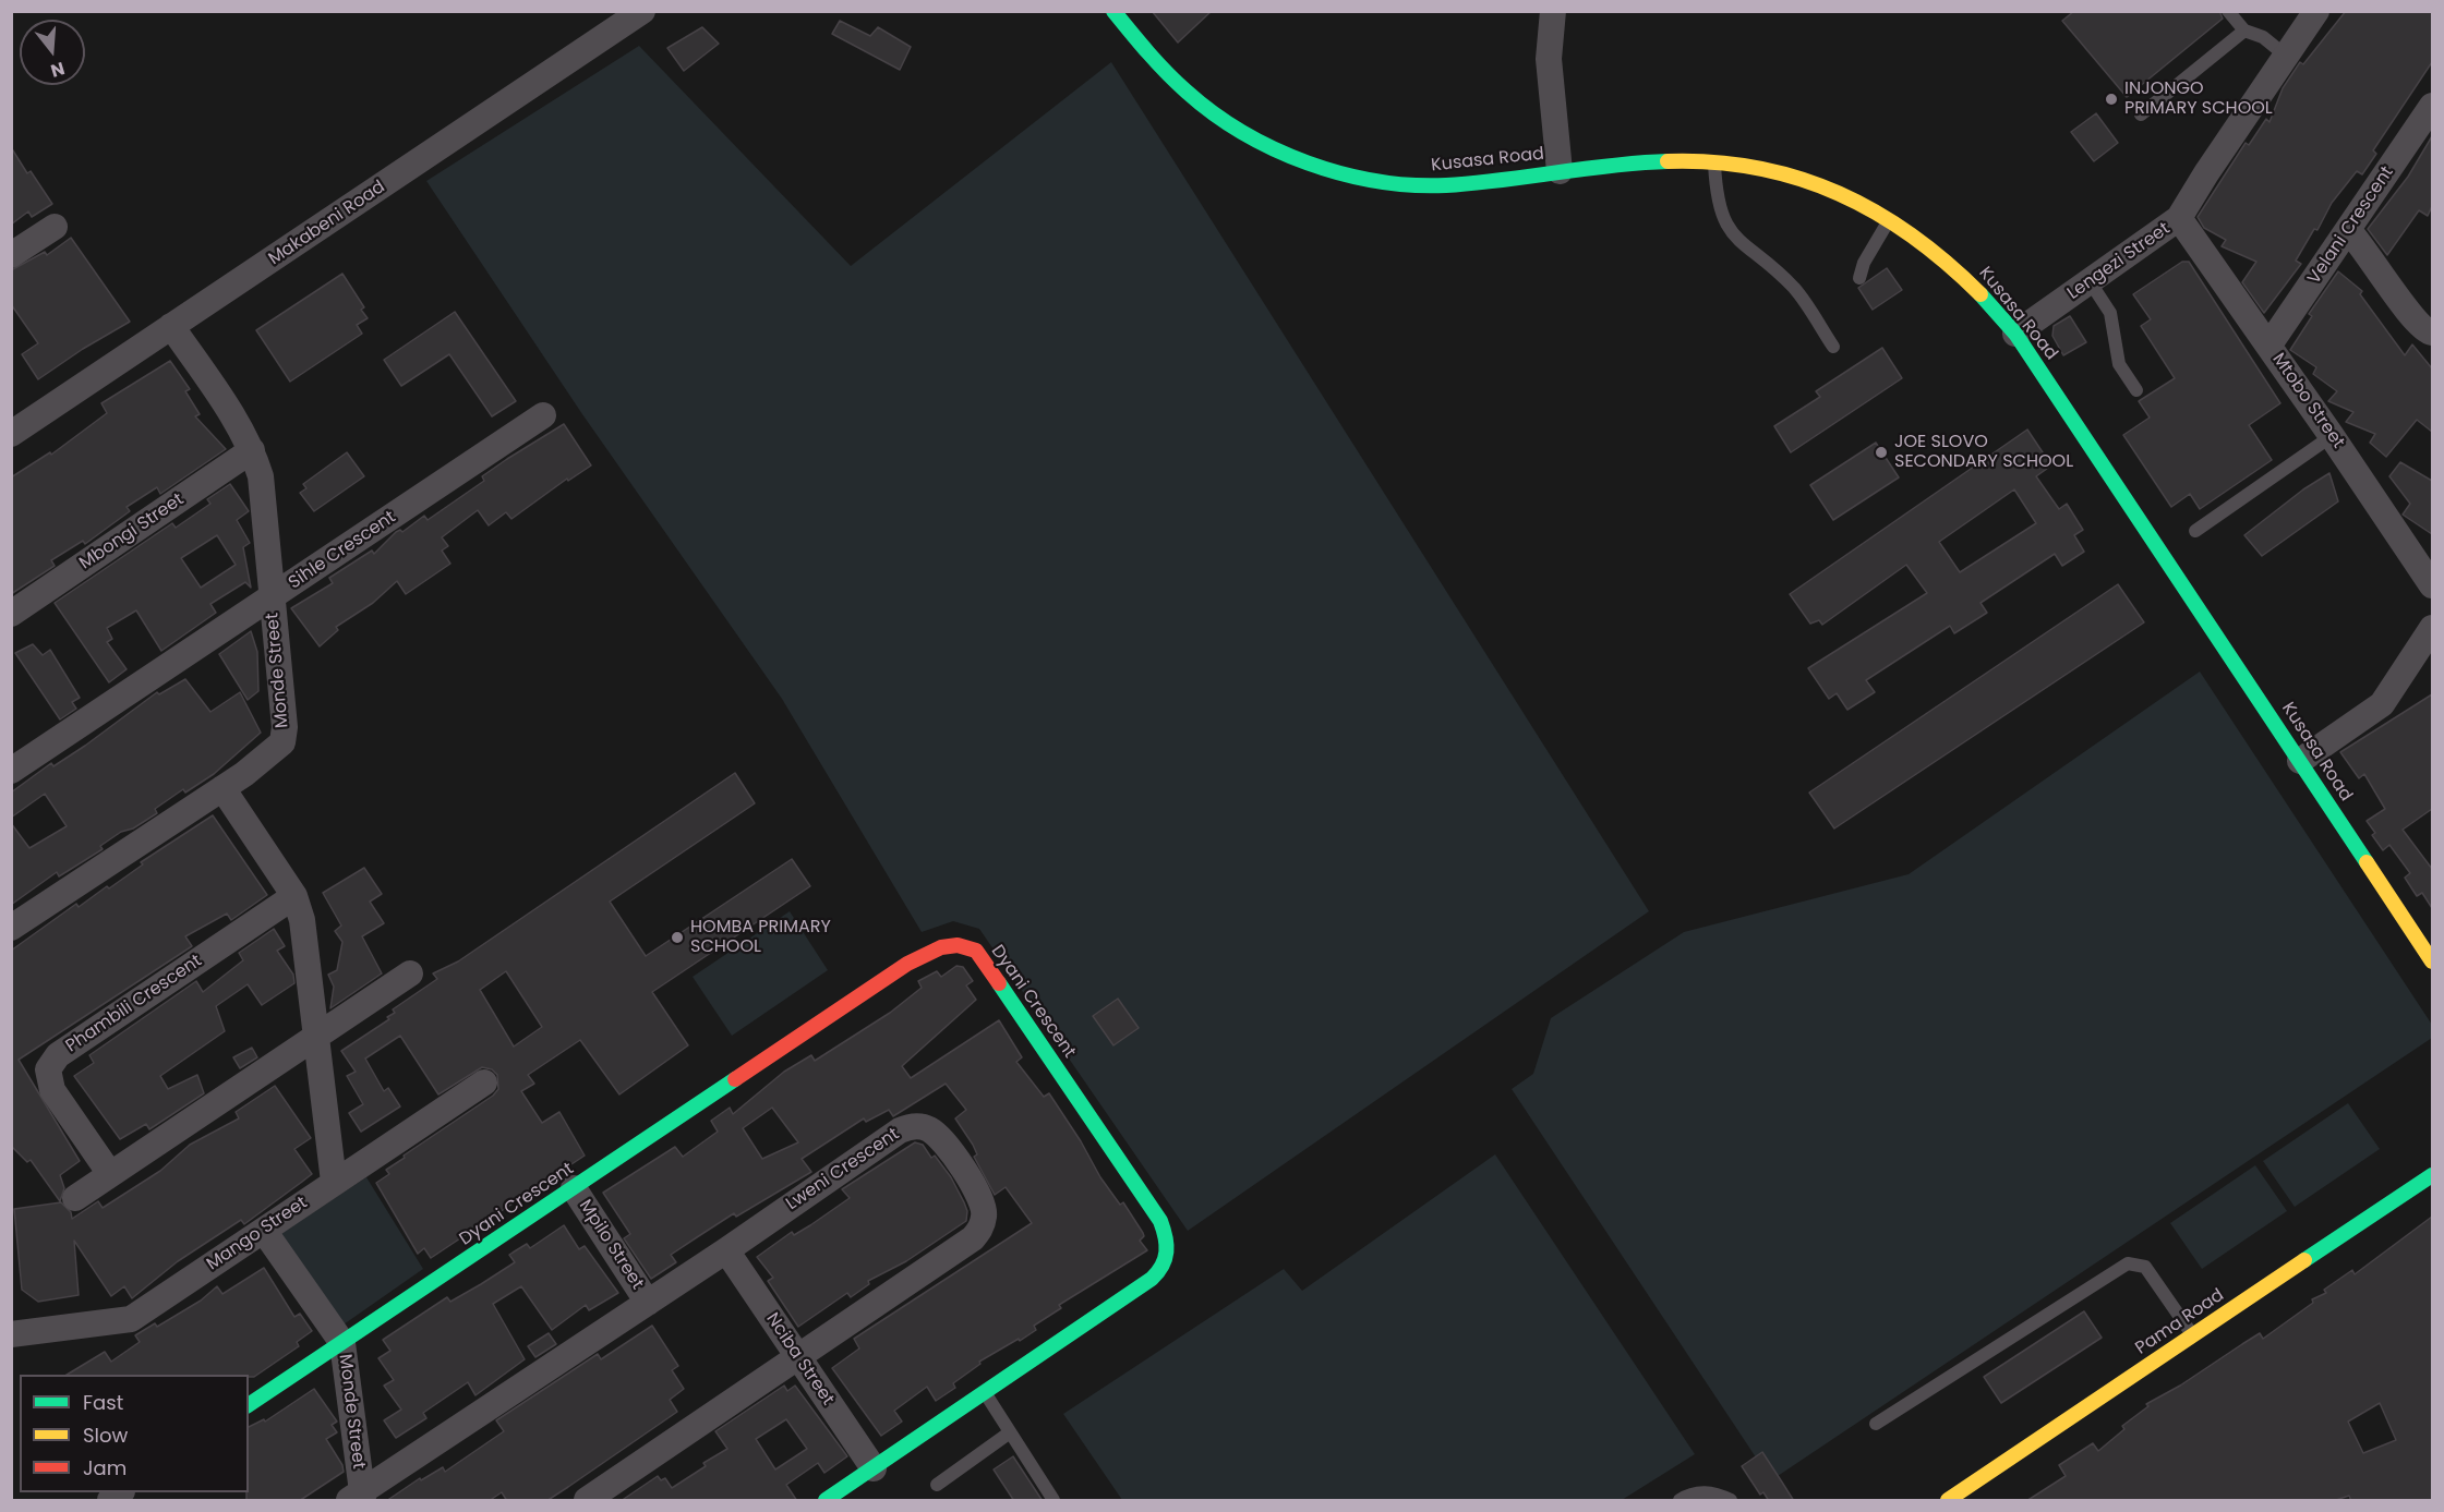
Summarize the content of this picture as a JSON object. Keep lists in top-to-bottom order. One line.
{"streets":{"street":["Kusasa Road","Makabeni Road","Velani Crescent","Lengezi Street","Mtobo Street","Mbongi Street","Sihle Crescent","Monde Street","Dyani Crescent","Phambili Crescent","Lweni Crescent","Mango Street","Mpilo Street","Pama Road","Nciba Street"]},"crossings":[["Kusasa Road","Lengezi Street"],["Makabeni Road","Monde Street"],["Velani Crescent","Mtobo Street"],["Lengezi Street","Mtobo Street"],["Mbongi Street","Monde Street"],["Sihle Crescent","Monde Street"],["Monde Street","Dyani Crescent"],["Monde Street","Lweni Crescent"],["Monde Street","Mango Street"],["Dyani Crescent","Mpilo Street"],["Dyani Crescent","Nciba Street"],["Lweni Crescent","Mpilo Street"],["Lweni Crescent","Nciba Street"]],"places":["INJONGO PRIMARY SCHOOL","JOE SLOVO SECONDARY SCHOOL","HOMBA PRIMARY SCHOOL"],"legend":["Fast","Slow","Jam"],"north":"bottom"}
